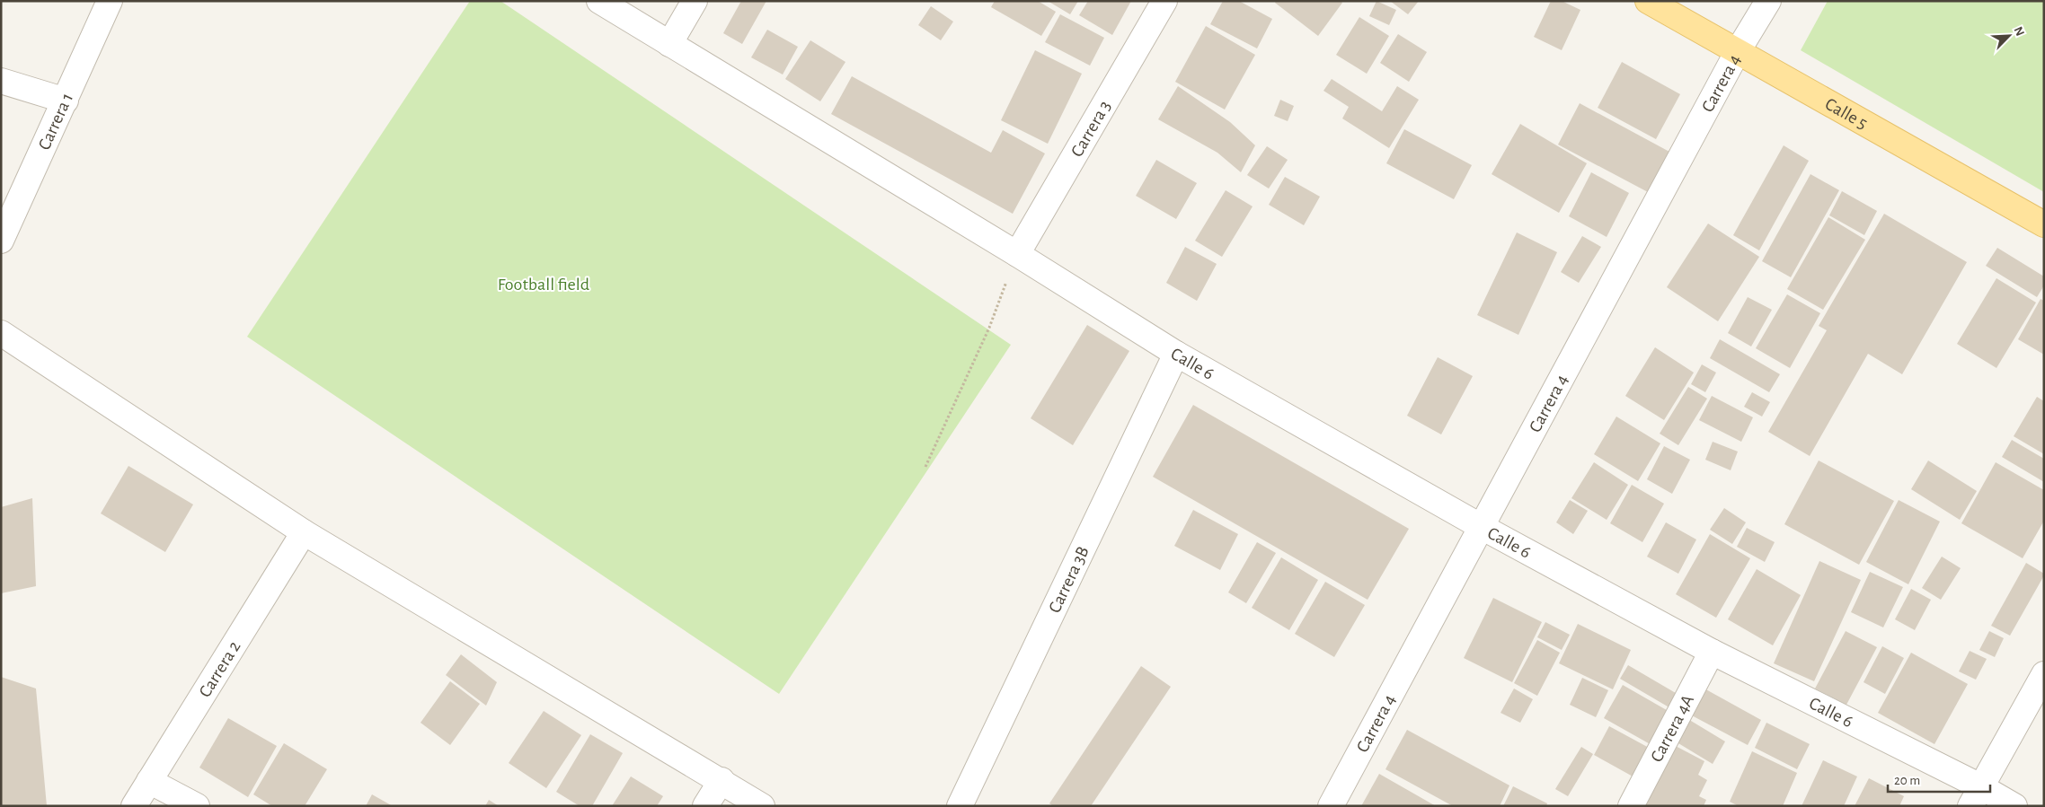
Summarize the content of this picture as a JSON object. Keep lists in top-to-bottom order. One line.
{"streets":{"main road":["Calle 5"],"street":["Carrera 4","Carrera 1","Carrera 3","Calle 6","Carrera 3B","Carrera 2","Carrera 4A"]},"crossings":[["Carrera 4","Calle 5"],["Carrera 4","Calle 6"],["Carrera 3","Calle 6"],["Calle 6","Carrera 3B"],["Calle 6","Carrera 4A"]],"parks":["Football field"],"scale_bar":"20 m","north":"top right"}
